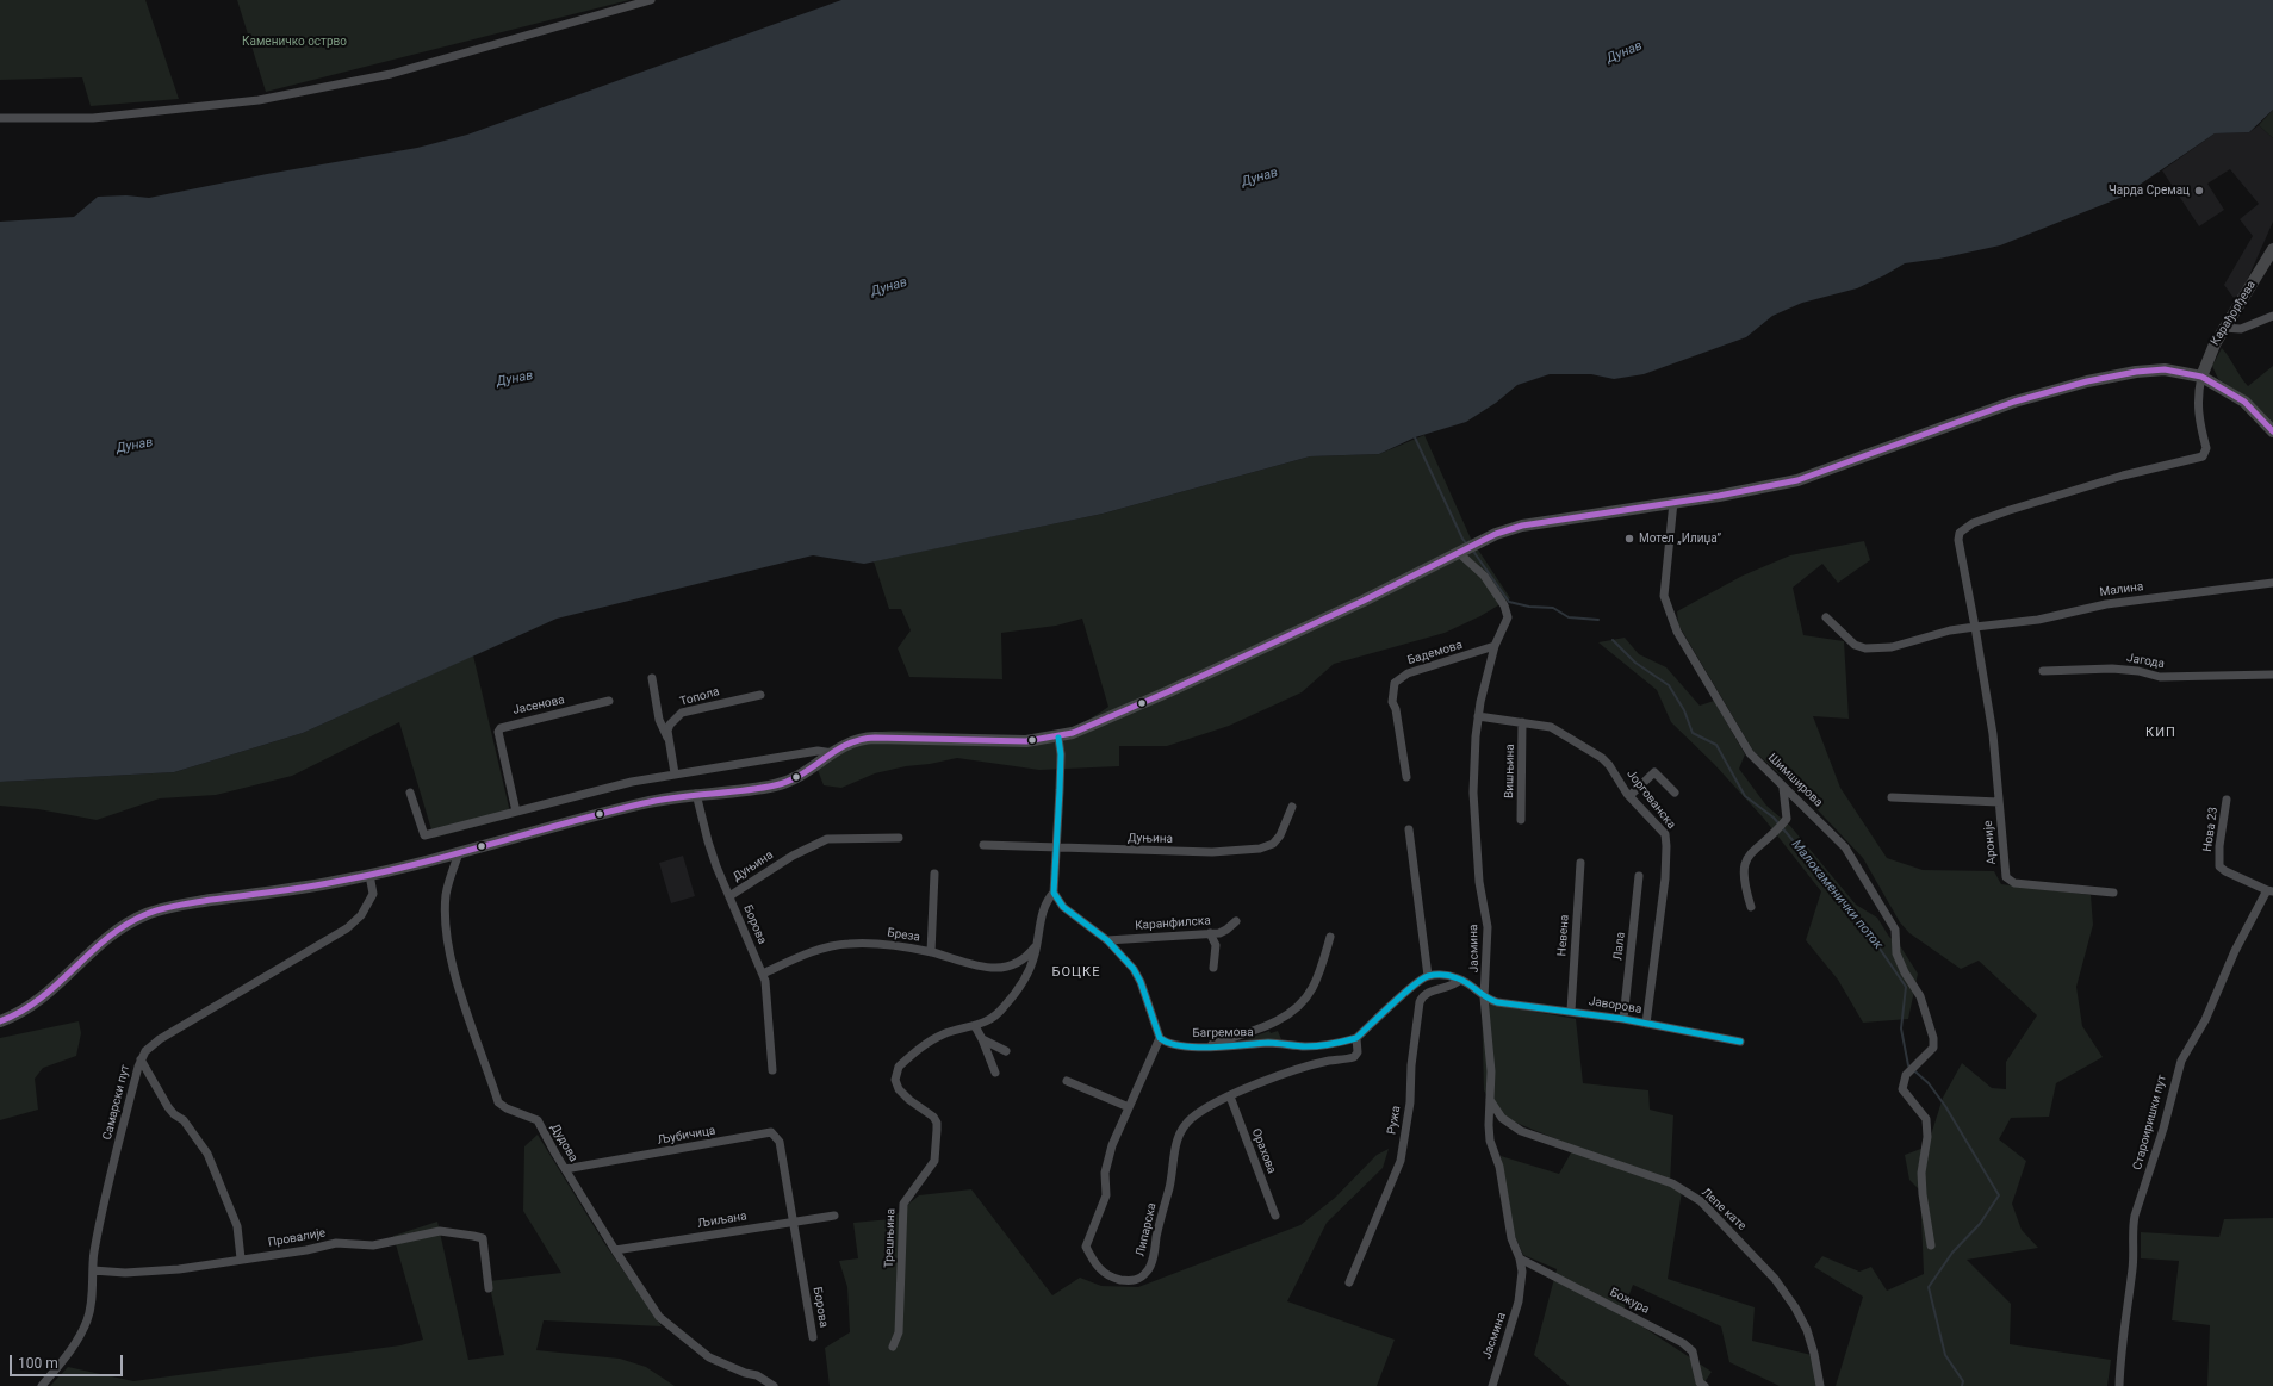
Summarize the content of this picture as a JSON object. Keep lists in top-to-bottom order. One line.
{"streets":{"main road":["Карађорђева"],"street":["Малина","Бадемова","Јагода","Топола","Јасенова","Вишњина","Шимширова","Јоргованска","Нова 23","Дуњина","Ароније","Каранфилска","Борова","Бреза","Невена","Лала","Јасмина","Јаворова","Багремова","Самарски пут","Ружа","Староиришки пут","Љубичица","Дудова","Орахова","Лепе кате","Љиљана","Липарска","Провалије","Трешњина","Божура"]},"crossings":[["Бадемова","Јасмина"],["Вишњина","Јоргованска"],["Јоргованска","Јасмина"],["Јоргованска","Јаворова"],["Нова 23","Староиришки пут"],["Дуњина","Борова"],["Борова","Бреза"],["Борова","Љубичица"],["Борова","Љиљана"],["Бреза","Трешњина"],["Невена","Јаворова"],["Лала","Јаворова"],["Јасмина","Јаворова"],["Јасмина","Лепе кате"],["Јасмина","Божура"],["Багремова","Липарска"],["Самарски пут","Провалије"],["Љубичица","Дудова"],["Дудова","Љиљана"],["Орахова","Липарска"]],"districts":["КИП","БОЦКЕ"],"water":["Дунав","Малокаменички поток"],"parks":["Каменичко острво"],"places":["Чарда Сремац","Мотел „Илиџа”"],"scale_bar":"100 m"}
